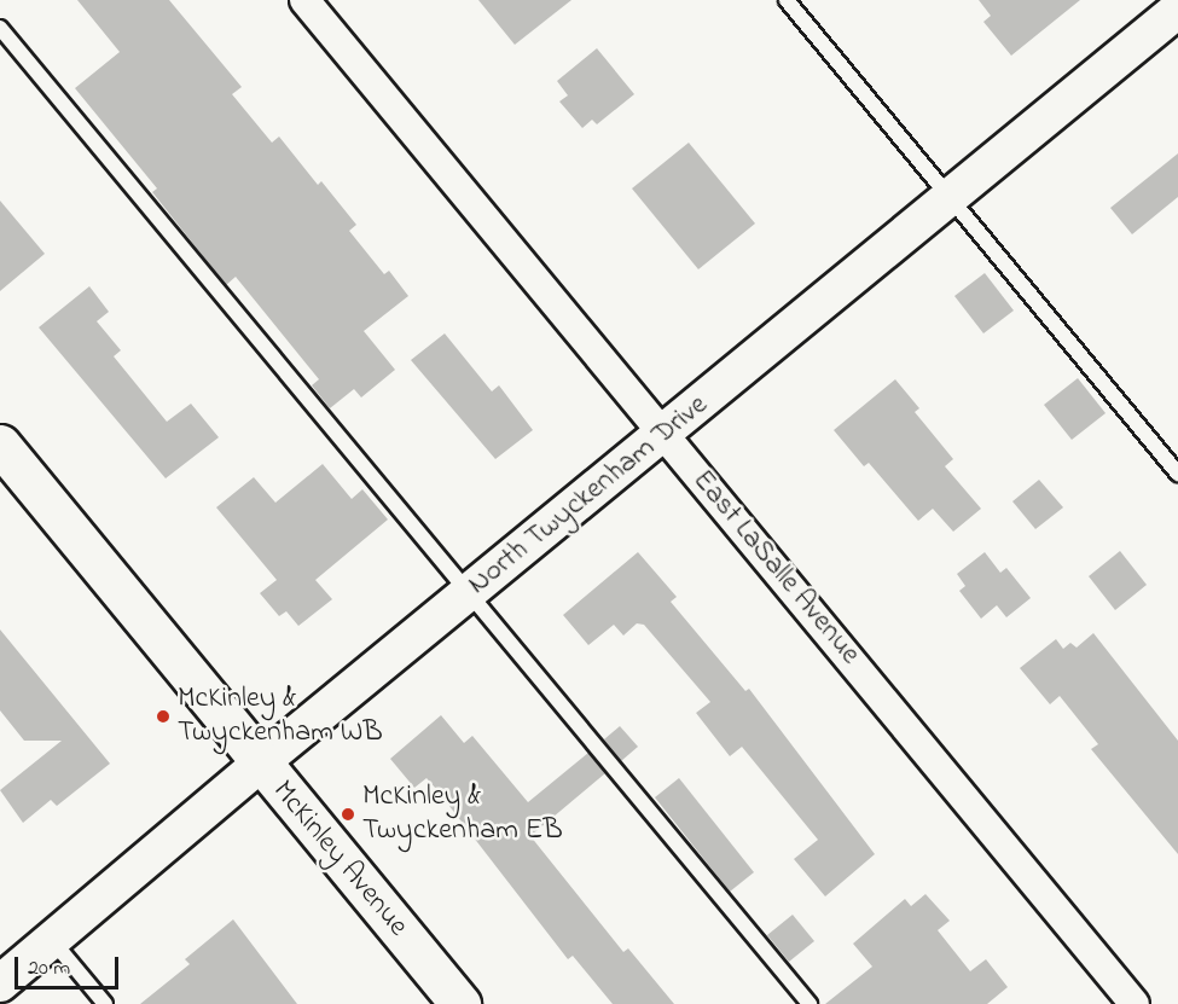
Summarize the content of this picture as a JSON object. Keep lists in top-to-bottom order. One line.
{"streets":{"main road":["McKinley Avenue"],"street":["North Twyckenham Drive","East LaSalle Avenue"]},"crossings":[["North Twyckenham Drive","East LaSalle Avenue"],["North Twyckenham Drive","McKinley Avenue"]],"places":["McKinley & Twyckenham WB","McKinley & Twyckenham EB"],"scale_bar":"20 m"}
